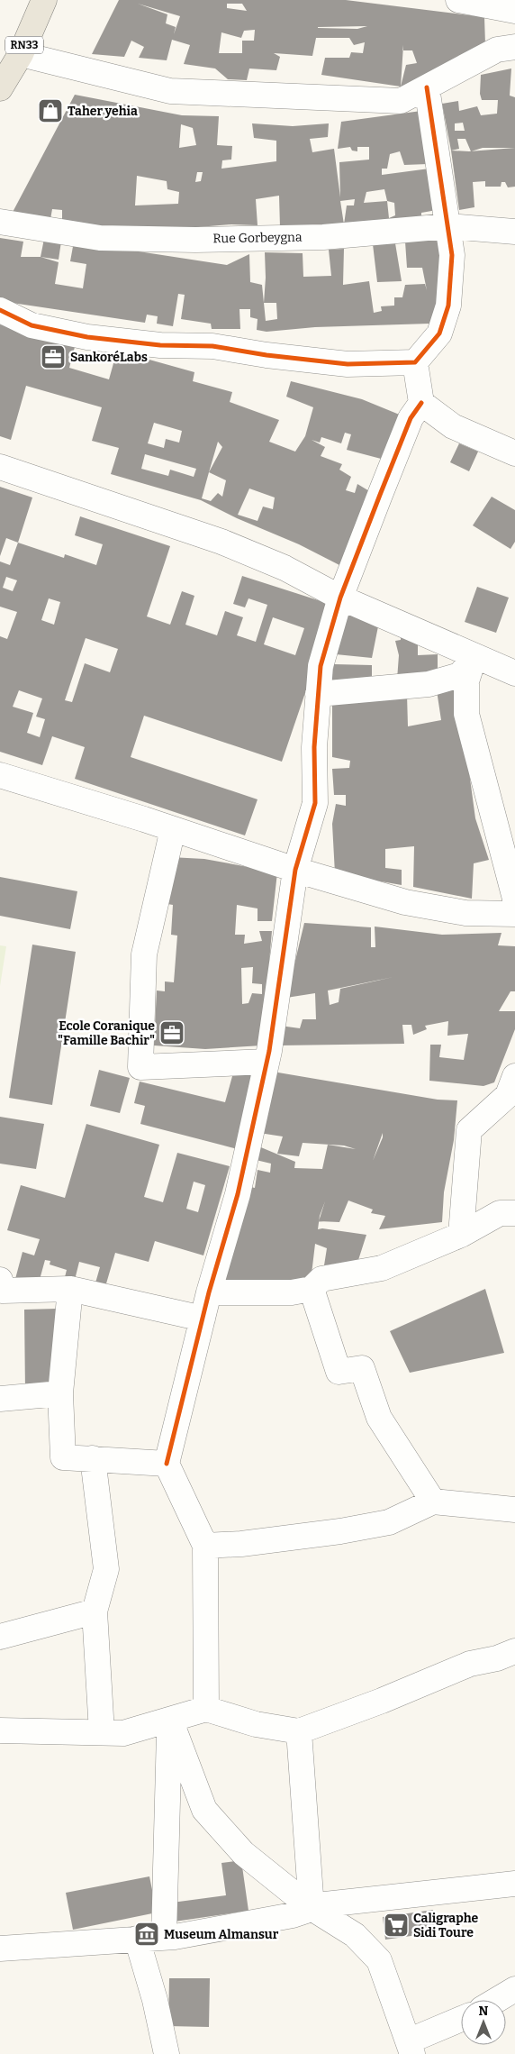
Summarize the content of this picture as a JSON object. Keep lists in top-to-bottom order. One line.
{"streets":{"main road":["RN33"],"street":["Rue Gorbeygna"]},"places":{"shop":["Taher yehia"],"office":["SankoréLabs","Ecole Coranique \"Famille Bachir\""],"supermarket":["Caligraphe Sidi Toure"],"museum":["Museum Almansur"]},"north":"top"}
